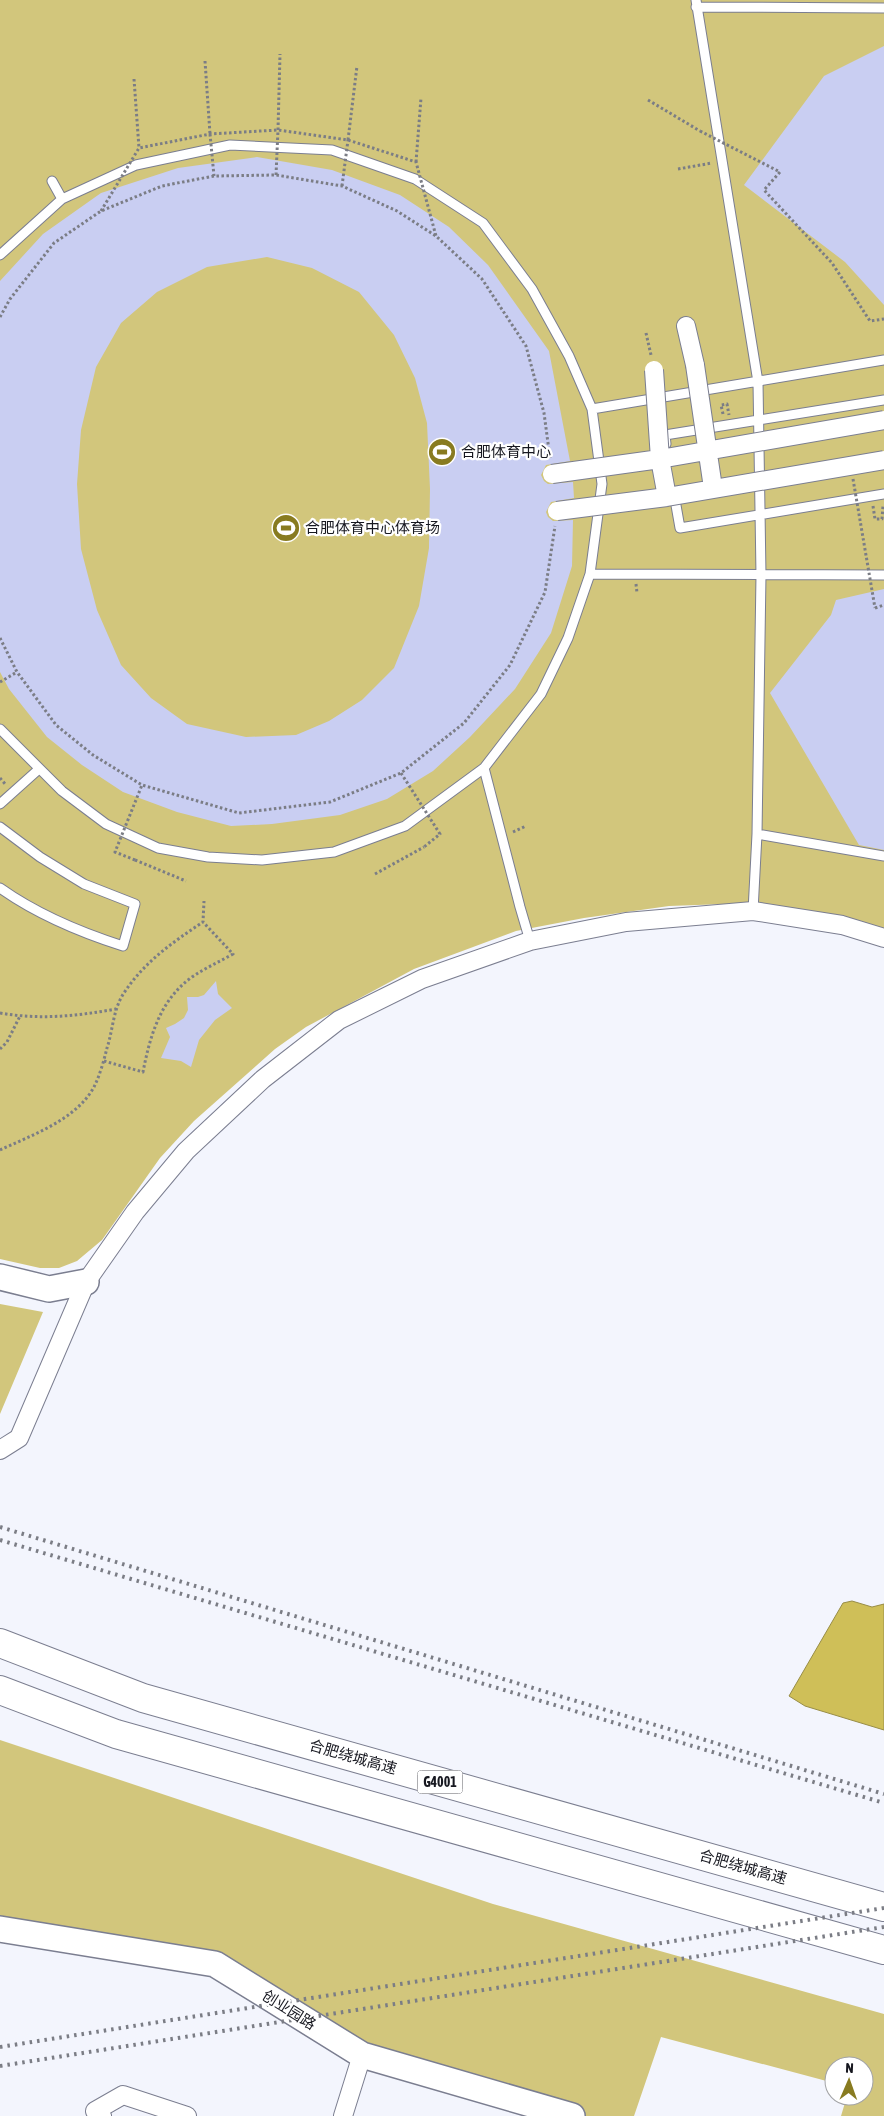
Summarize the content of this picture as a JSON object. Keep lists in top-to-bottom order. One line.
{"streets":{"highway":["合肥绕城高速","G4001"],"street":["创业园路"]},"places":{"sports":["合肥体育中心","合肥体育中心体育场"]},"north":"top"}
